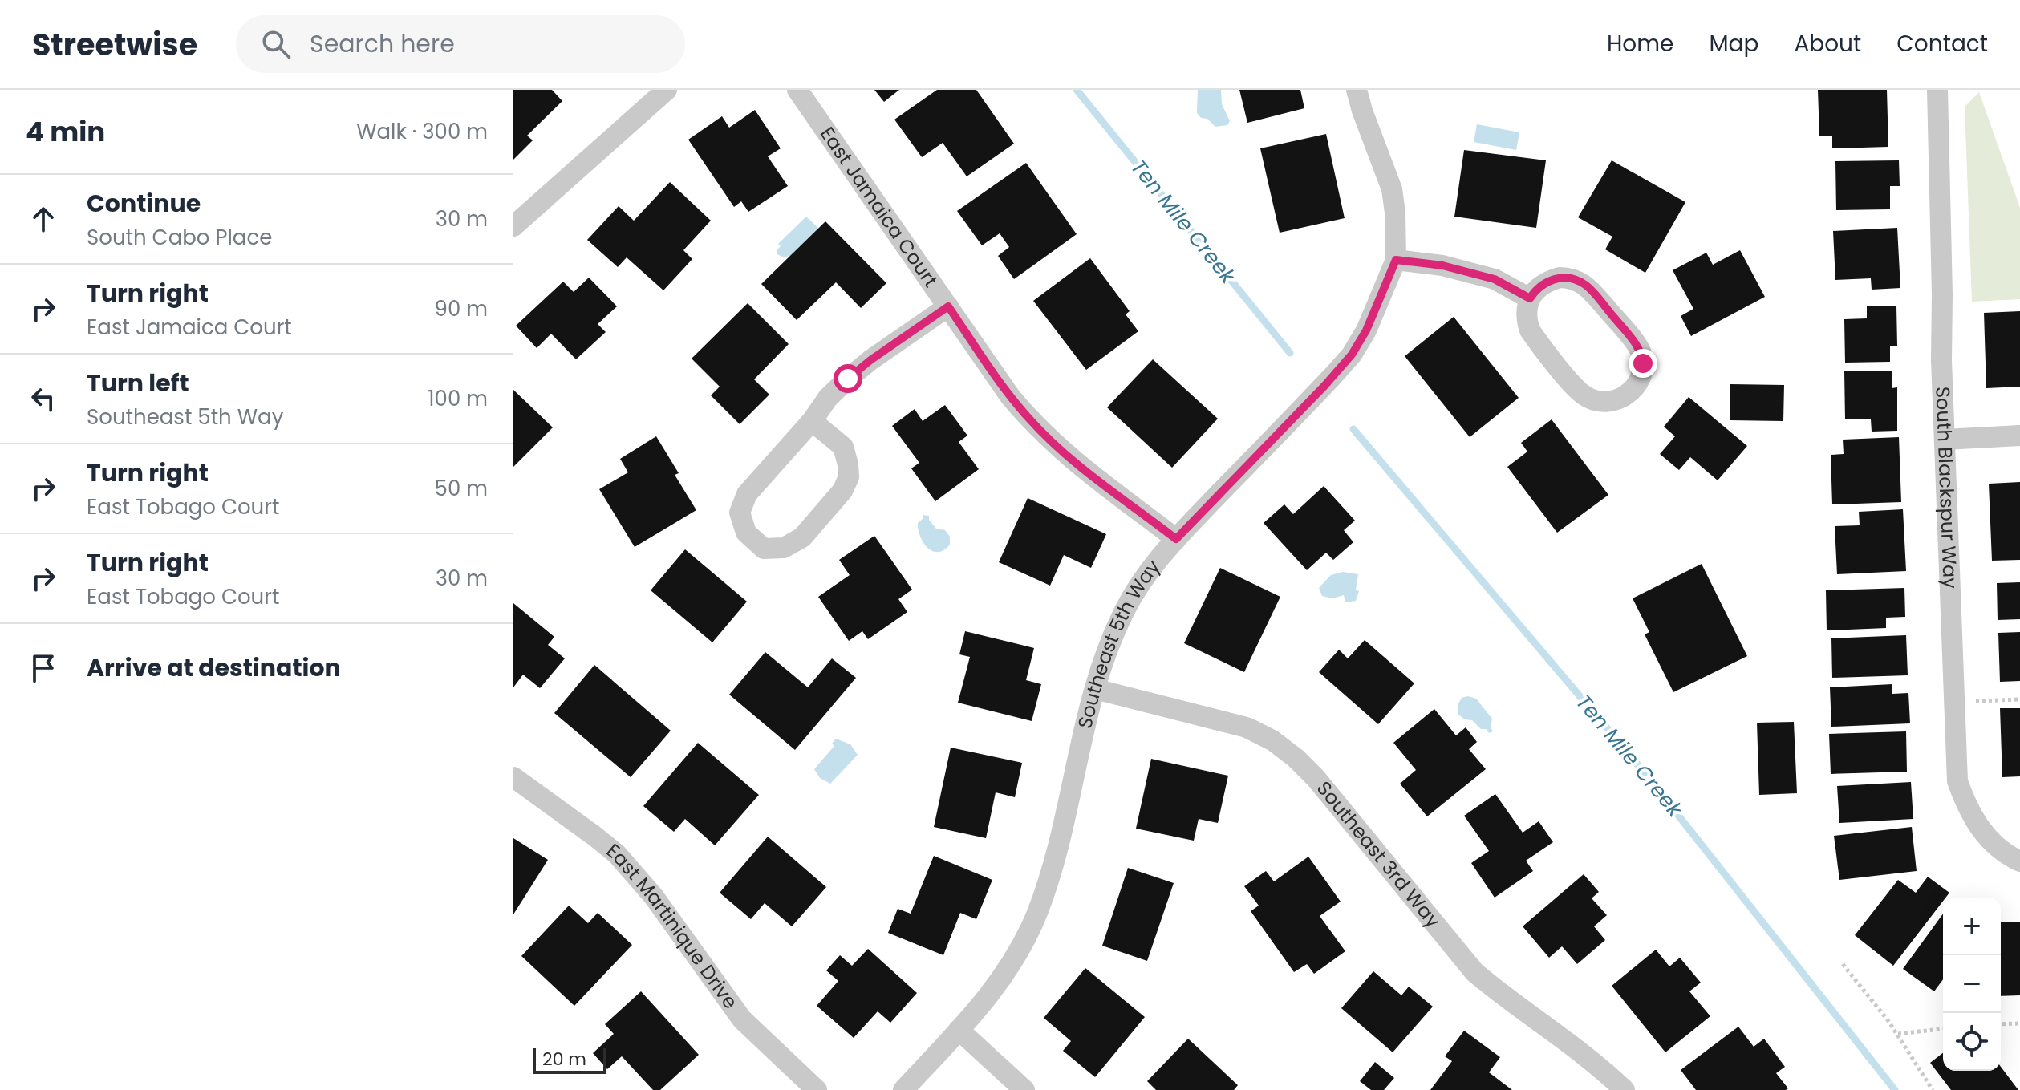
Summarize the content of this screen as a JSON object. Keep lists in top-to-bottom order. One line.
{"streets":{"street":["East Jamaica Court","South Blackspur Way","Southeast 5th Way","Southeast 3rd Way","East Martinique Drive"]},"crossings":[["East Jamaica Court","Southeast 5th Way"],["Southeast 5th Way","Southeast 3rd Way"]],"water":["Ten Mile Creek"],"scale_bar":"20 m","page":{"header":"Streetwise","search":"Search here","nav":["Home","Map","About","Contact"],"heading":["4 min","Walk · 300 m"],"list":[["Continue","South Cabo Place","30 m"],["Turn right","East Jamaica Court","90 m"],["Turn left","Southeast 5th Way","100 m"],["Turn right","East Tobago Court","50 m"],["Turn right","East Tobago Court","30 m"],"Arrive at destination"],"map_buttons":["+","−"],"scale":"20 m"}}
